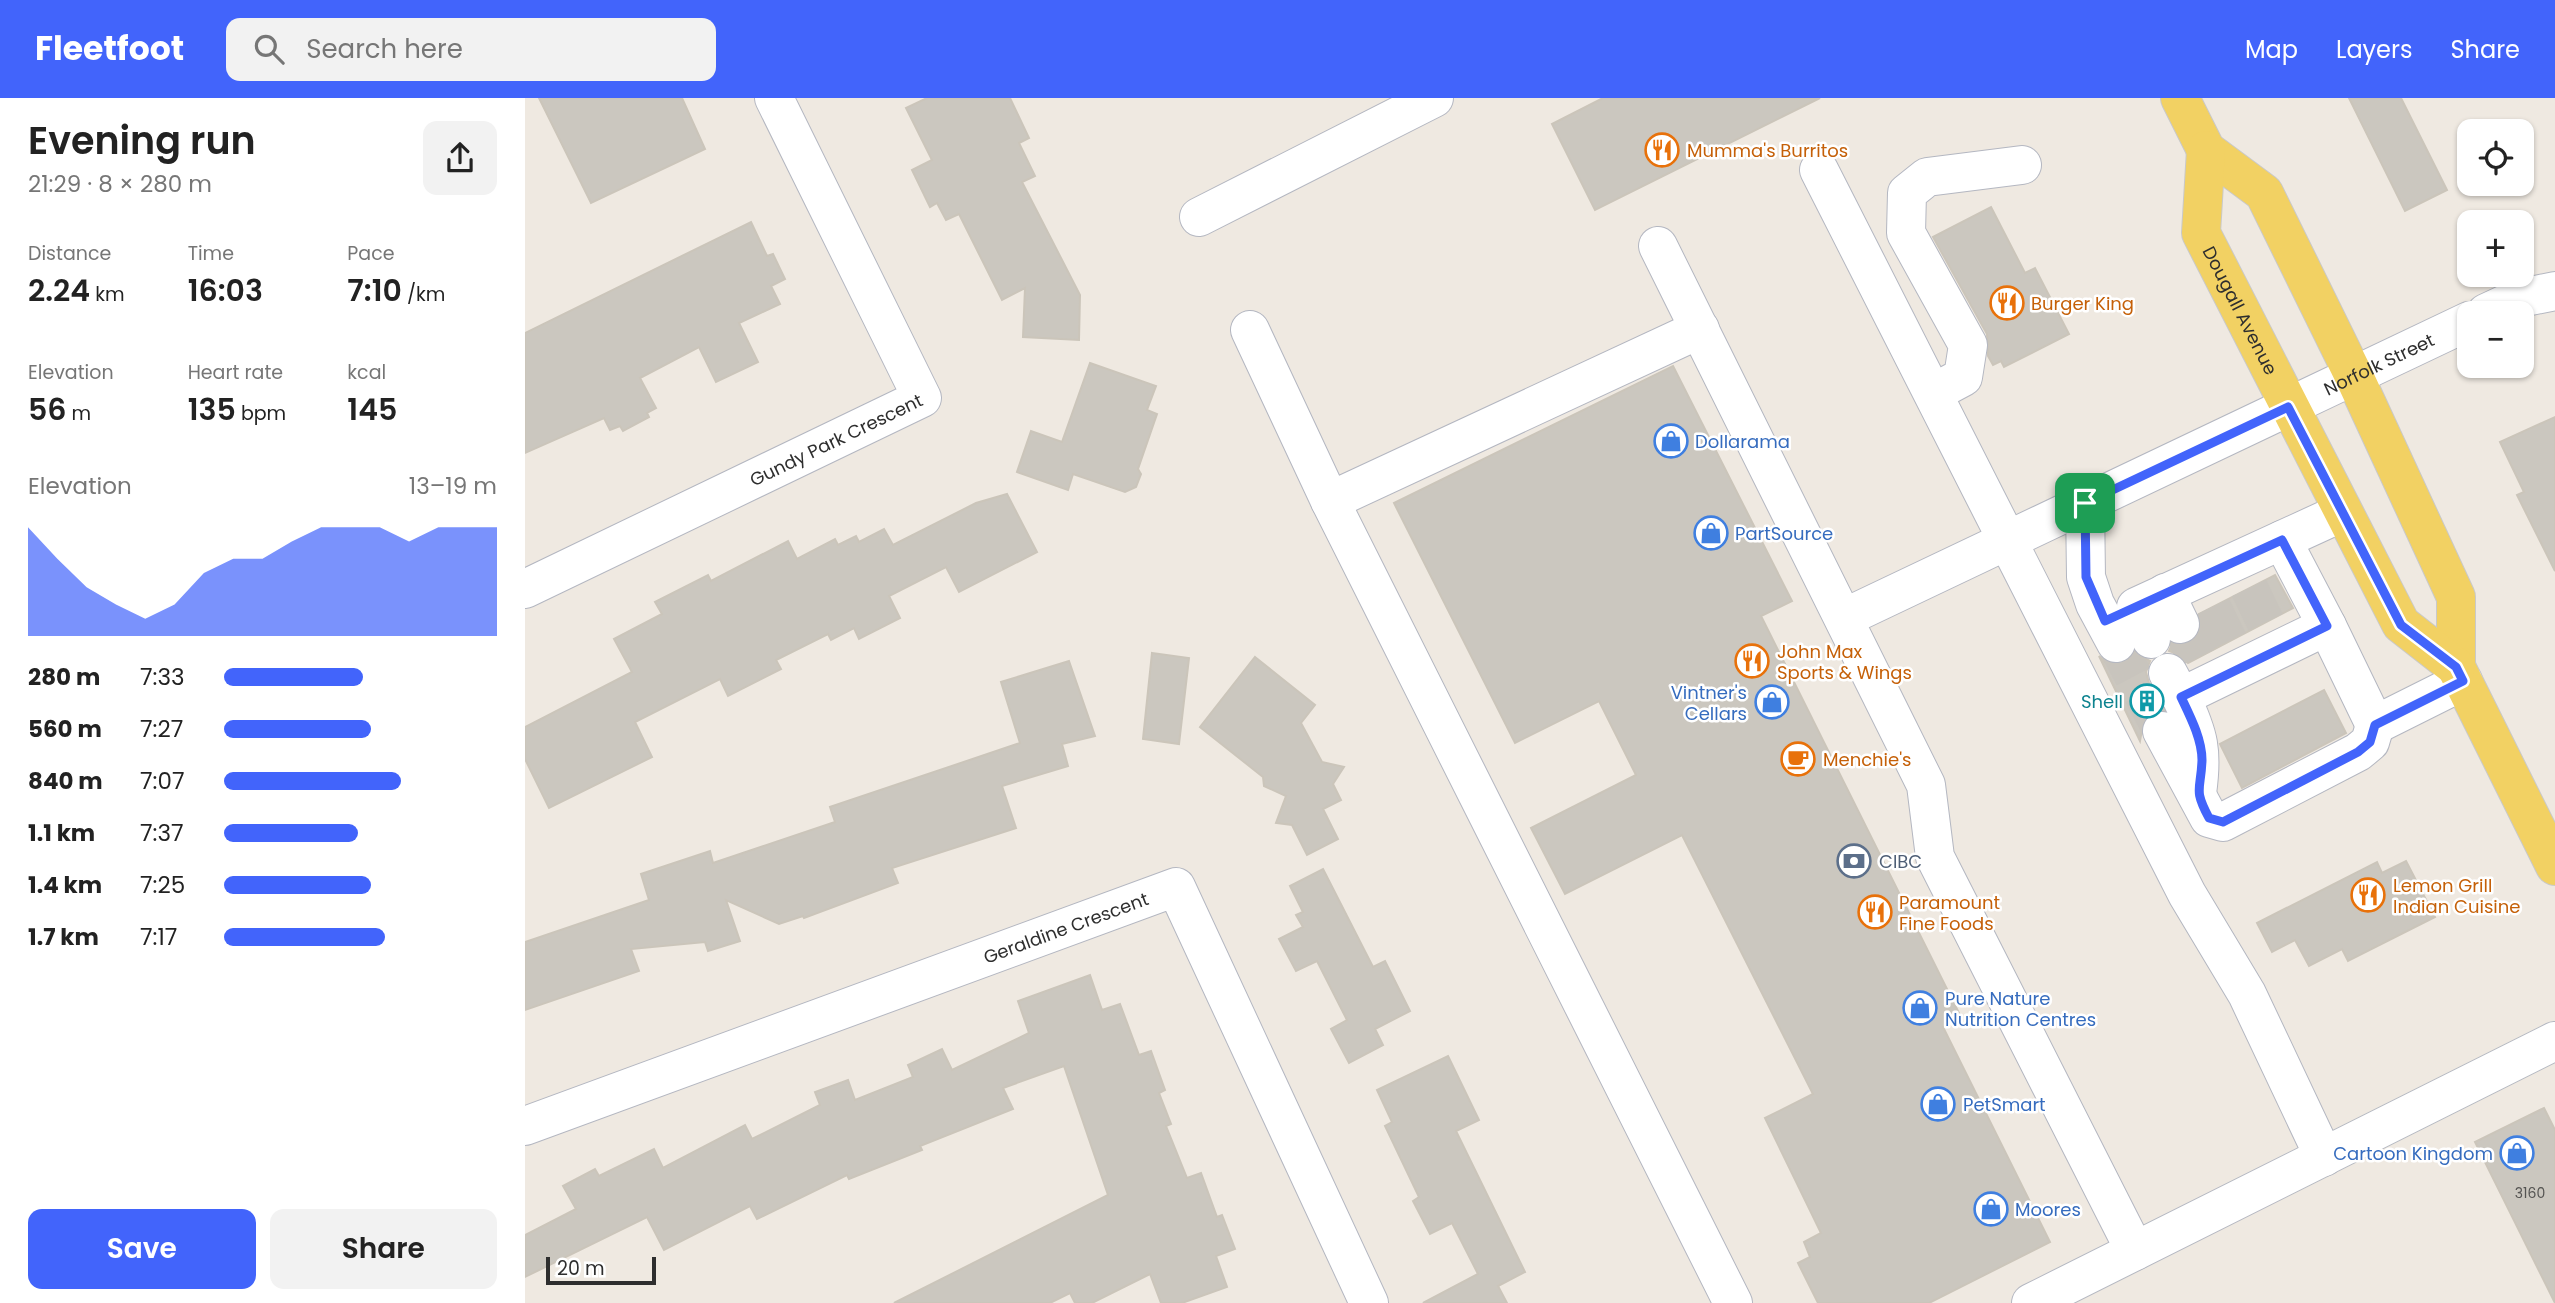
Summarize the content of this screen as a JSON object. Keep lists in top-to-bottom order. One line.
{"streets":{"main road":["Dougall Avenue"],"street":["Norfolk Street","Gundy Park Crescent","Geraldine Crescent"]},"crossings":[["Dougall Avenue","Norfolk Street"]],"places":{"restaurant":["Mumma's Burritos","Burger King","John Max Sports & Wings","Lemon Grill Indian Cuisine","Paramount Fine Foods"],"shop":["Dollarama","PartSource","Vintner's Cellars","Pure Nature Nutrition Centres","PetSmart","Cartoon Kingdom","Moores"],"building":["Shell"],"cafe":["Menchie's"],"bank":["CIBC"]},"house_numbers":["3160"],"scale_bar":"20 m","page":{"header":"Fleetfoot","search":"Search here","nav":["Map","Layers","Share"],"heading":["Evening run","21:29 · 8 × 280 m"],"map_buttons":["+","−"],"stats":[["Distance","2.24 km"],["Time","16:03"],["Pace","7:10 /km"],["Elevation","56 m"],["Heart rate","135 bpm"],["kcal","145"]],"chart":["Elevation","13–19 m"],"list":[{"name":"280 m","note":"7:33"},{"name":"560 m","note":"7:27"},{"name":"840 m","note":"7:07"},{"name":"1.1 km","note":"7:37"},{"name":"1.4 km","note":"7:25"},{"name":"1.7 km","note":"7:17"}],"buttons":["Save","Share"],"scale":"20 m"}}
